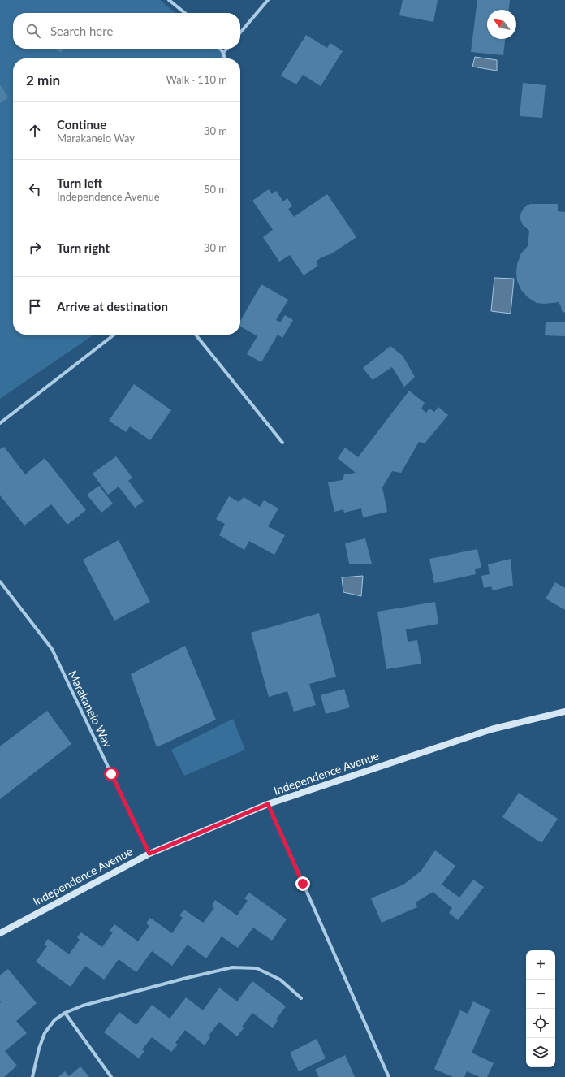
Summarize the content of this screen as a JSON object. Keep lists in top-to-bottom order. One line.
{"streets":{"street":["Marakanelo Way","Independence Avenue"]},"crossings":[["Marakanelo Way","Independence Avenue"]],"north":"top left","page":{"search":"Search here","heading":["2 min","Walk · 110 m"],"list":[["Continue","Marakanelo Way","30 m"],["Turn left","Independence Avenue","50 m"],["Turn right","30 m"],"Arrive at destination"],"map_buttons":["+","−"]}}
